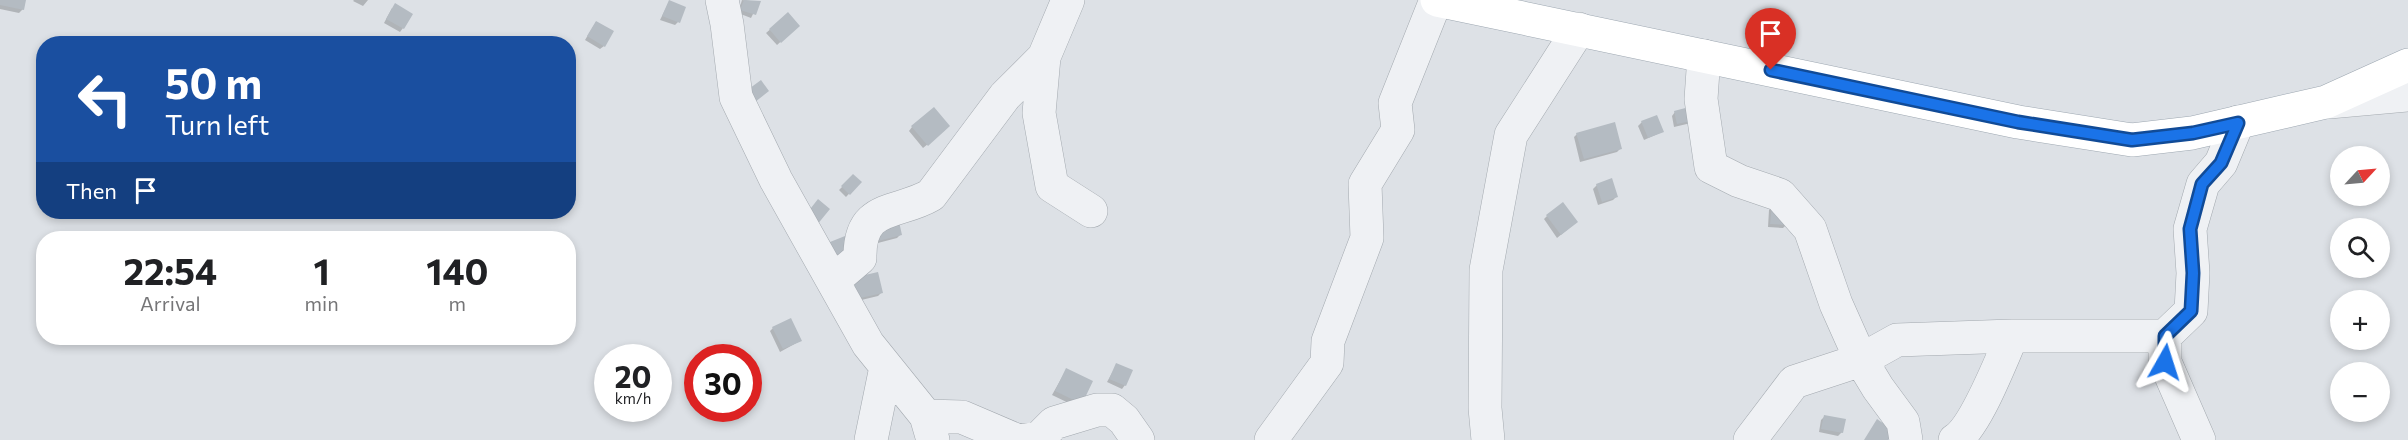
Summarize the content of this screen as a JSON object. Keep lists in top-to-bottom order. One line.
{"north":"top right","page":{"turn":["50 m","Turn left"],"map_buttons":["+","−"],"then":"Then","eta":["22:54","Arrival","1","min","140","m"],"speed":"20 km/h","limit":"30"}}
